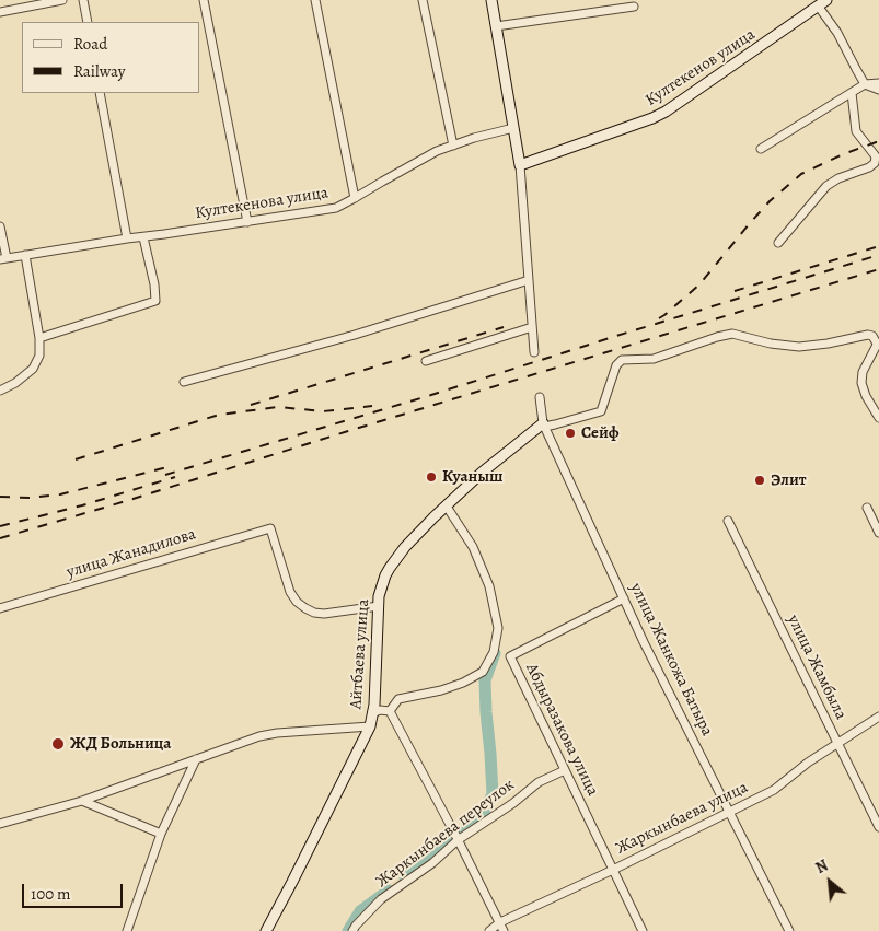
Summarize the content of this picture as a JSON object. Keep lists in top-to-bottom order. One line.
{"streets":{"street":["Култекенов улица","Култекенова улица","улица Жанадилова","Айтбаева улица","улица Жанкожа Батыра","улица Жамбыла","Абдыразакова улица","Жаркынбаева улица","Жаркынбаева переулок"]},"crossings":[["улица Жанадилова","Айтбаева улица"],["Айтбаева улица","улица Жанкожа Батыра"],["улица Жанкожа Батыра","Абдыразакова улица"],["улица Жанкожа Батыра","Жаркынбаева улица"],["улица Жамбыла","Жаркынбаева улица"],["Абдыразакова улица","Жаркынбаева улица"],["Абдыразакова улица","Жаркынбаева переулок"]],"places":["Сейф","Куаныш","Элит","ЖД Больница"],"legend":["Road","Railway"],"scale_bar":"100 m","north":"top left"}
